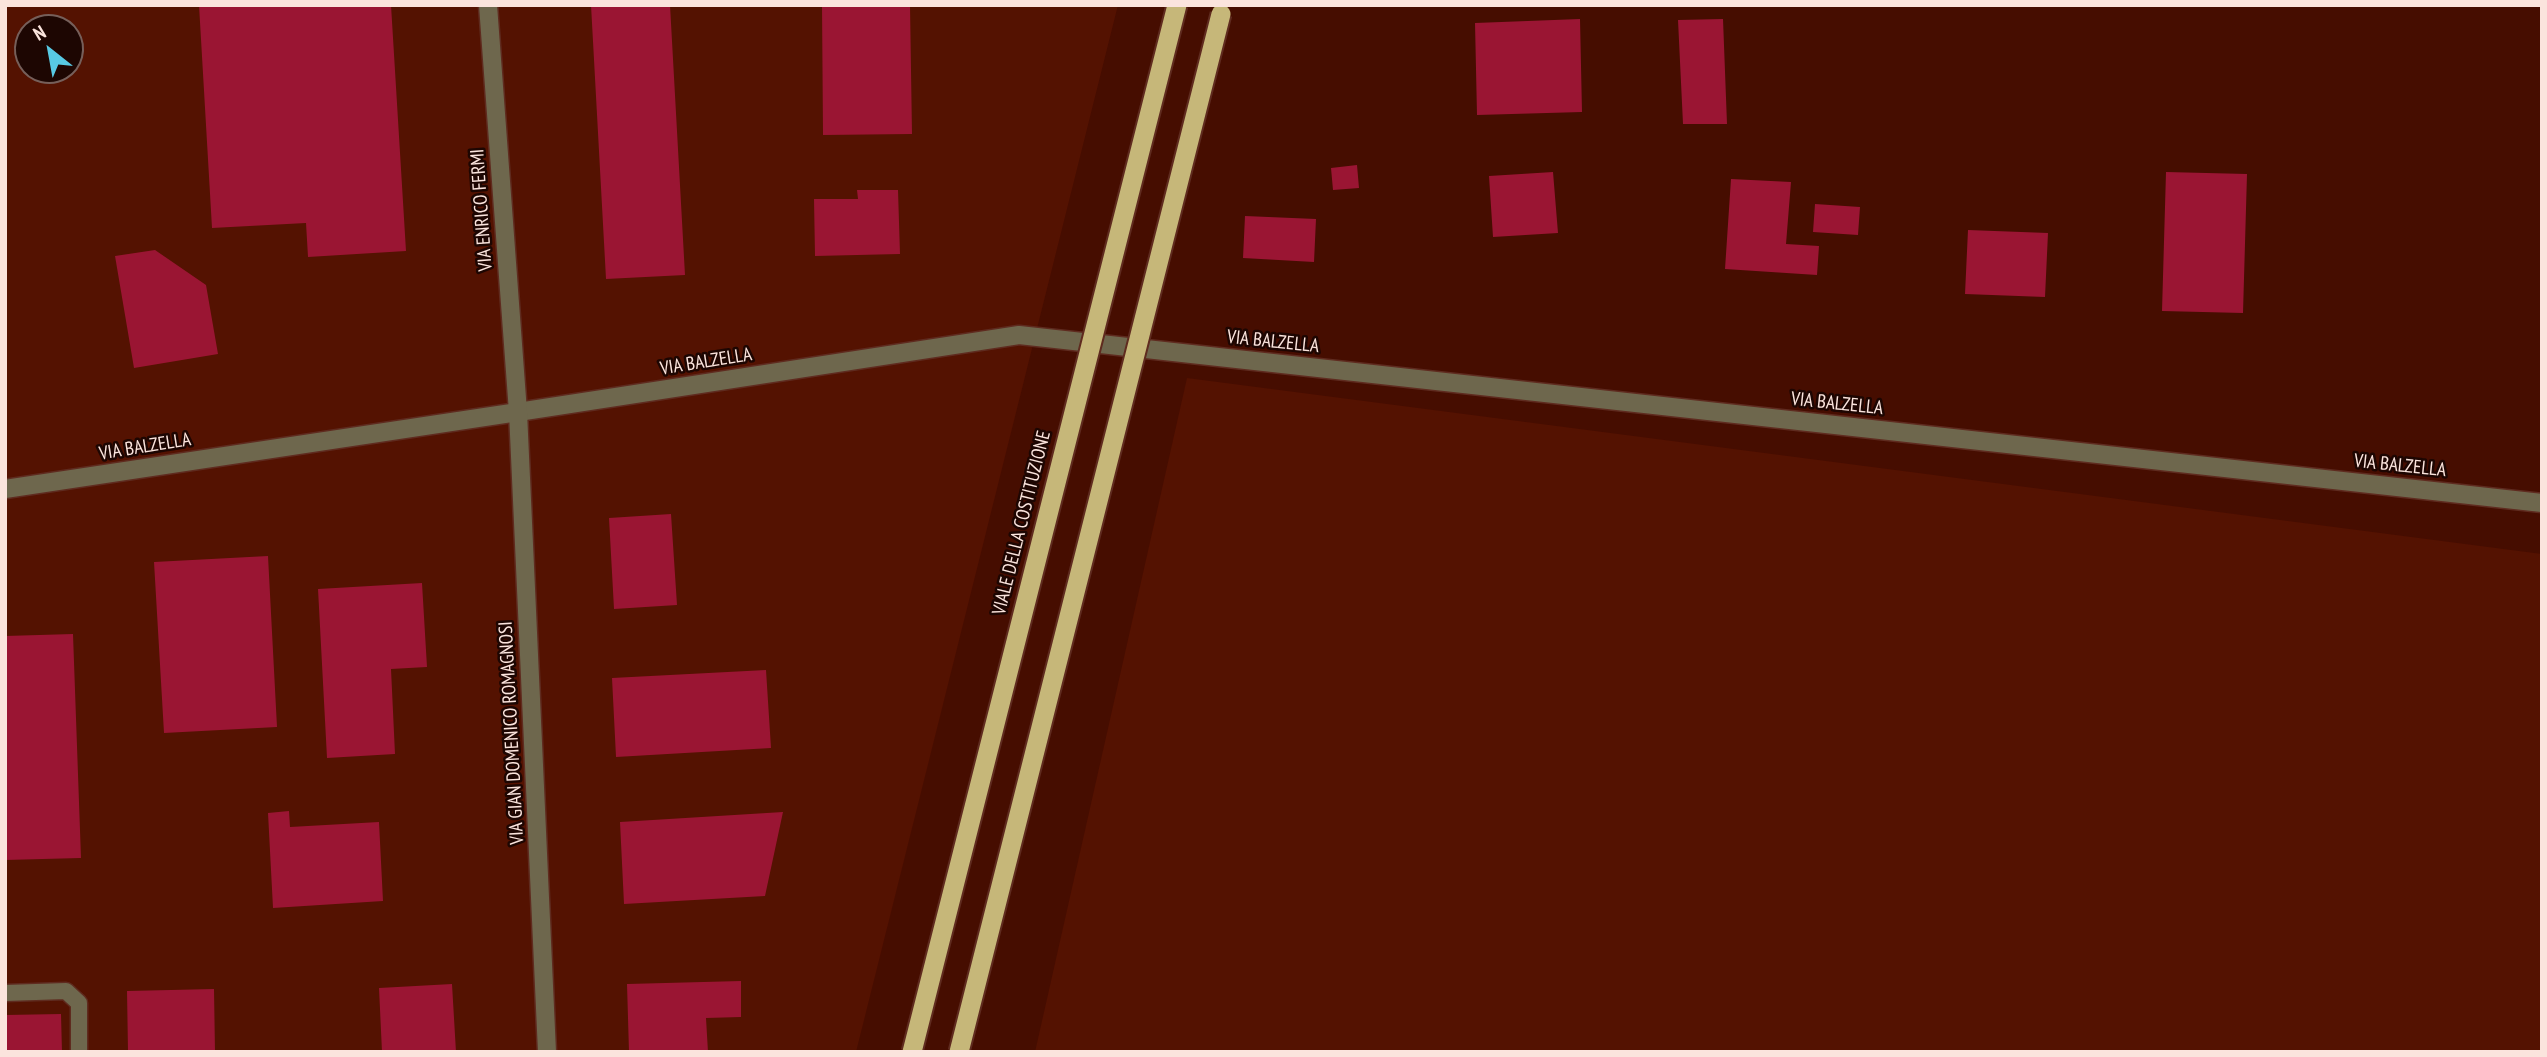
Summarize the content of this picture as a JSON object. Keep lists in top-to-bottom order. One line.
{"streets":{"highway":["VIALE DELLA COSTITUZIONE"],"street":["VIA ENRICO FERMI","VIA BALZELLA","VIA GIAN DOMENICO ROMAGNOSI"]},"crossings":[["VIA ENRICO FERMI","VIA BALZELLA"],["VIA ENRICO FERMI","VIA GIAN DOMENICO ROMAGNOSI"],["VIA BALZELLA","VIA GIAN DOMENICO ROMAGNOSI"]],"north":"top left"}
